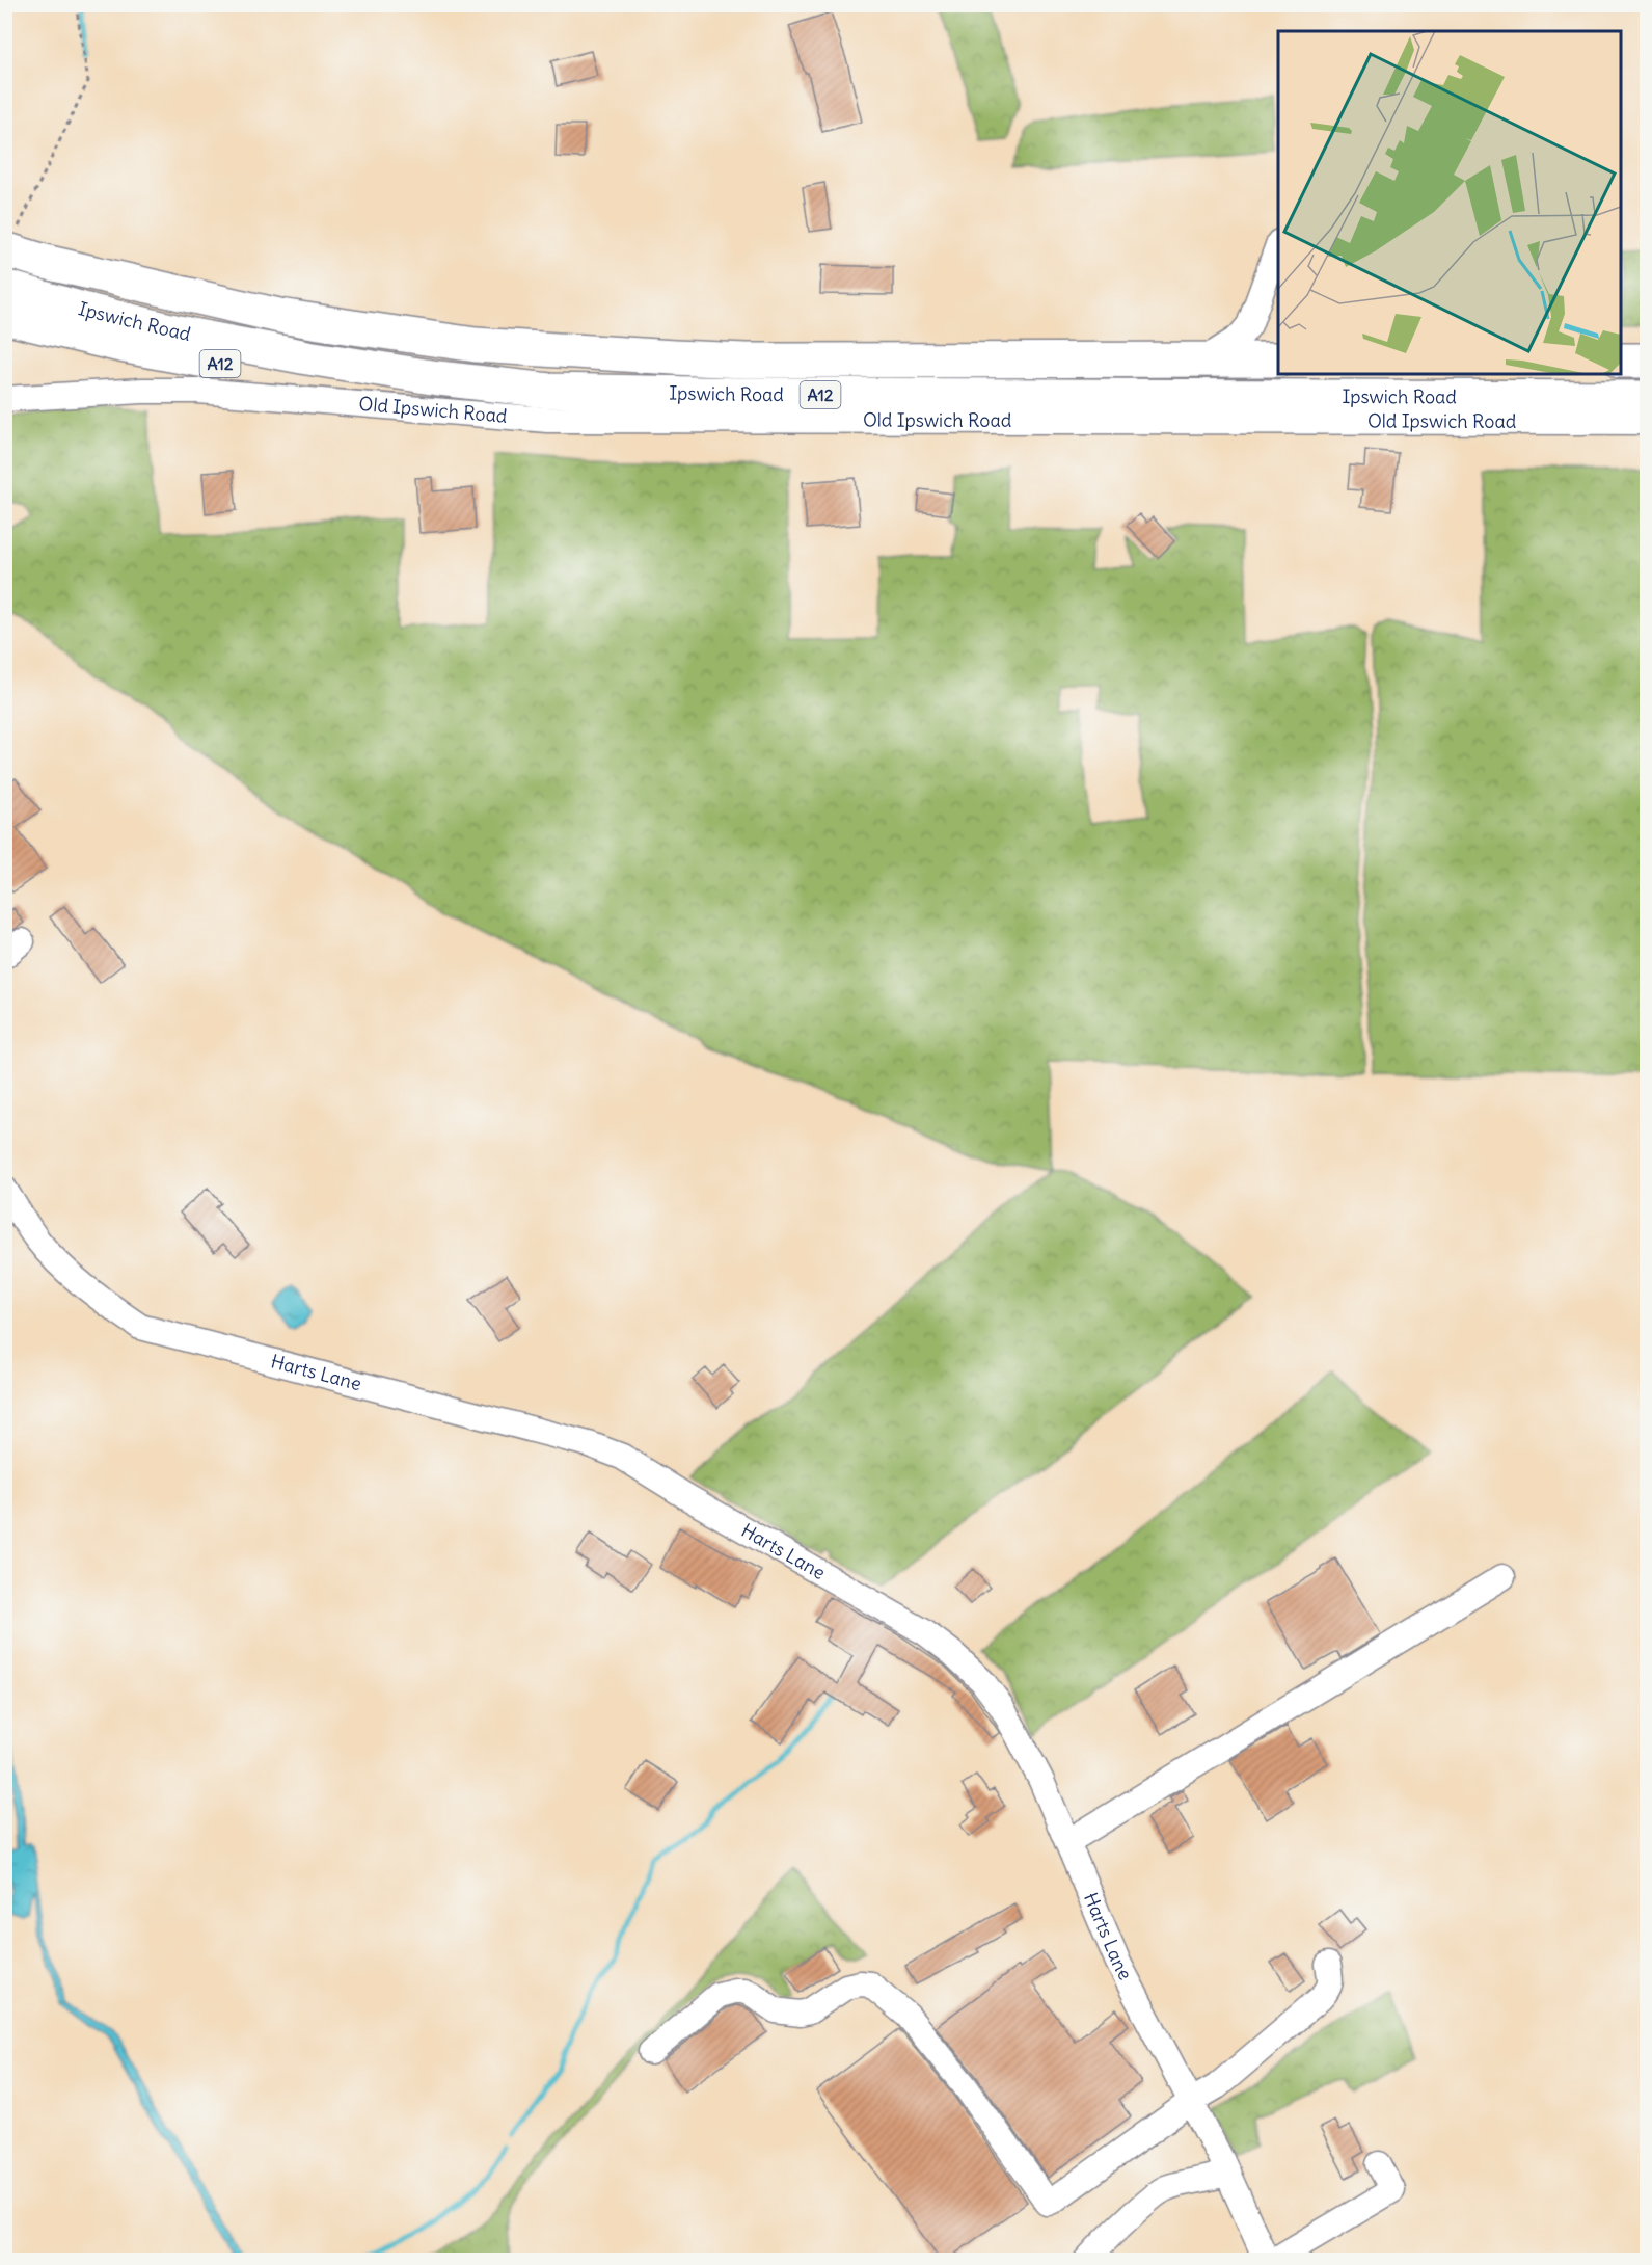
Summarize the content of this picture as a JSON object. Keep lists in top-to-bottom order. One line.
{"streets":{"highway":["Ipswich Road","A12"],"street":["Old Ipswich Road","Harts Lane"]},"crossings":[["Ipswich Road","A12"]]}
